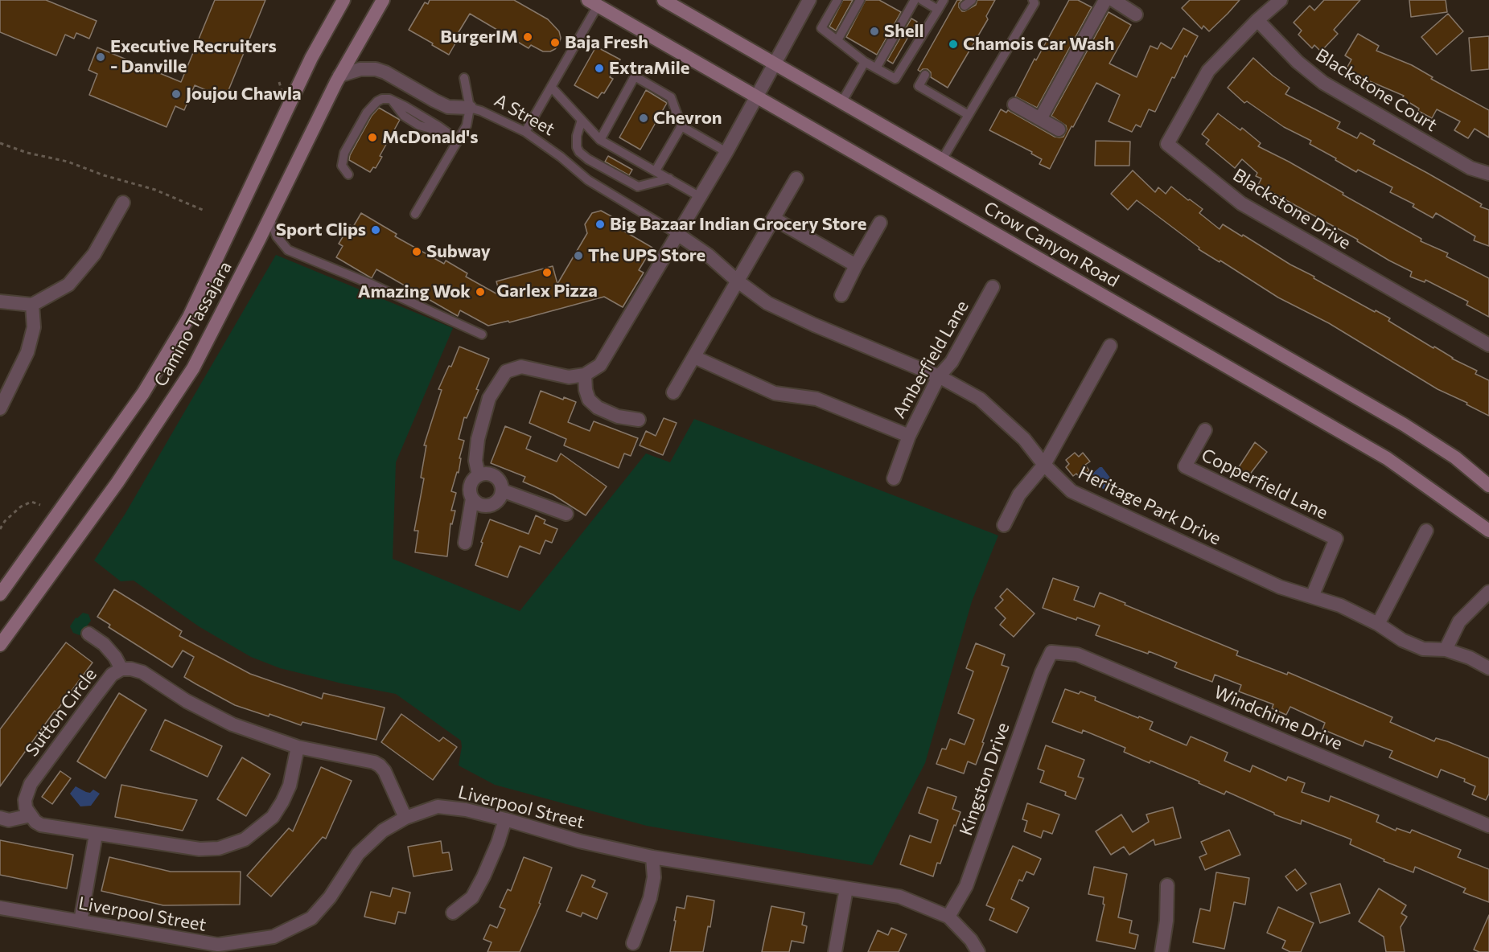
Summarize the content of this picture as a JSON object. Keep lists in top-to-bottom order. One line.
{"streets":{"main road":["Crow Canyon Road","Camino Tassajara"],"street":["Blackstone Court","A Street","Blackstone Drive","Amberfield Lane","Copperfield Lane","Heritage Park Drive","Sutton Circle","Windchime Drive","Kingston Drive","Liverpool Street"]},"crossings":[["Blackstone Court","Blackstone Drive"],["A Street","Camino Tassajara"],["A Street","Heritage Park Drive"],["Amberfield Lane","Heritage Park Drive"],["Copperfield Lane","Heritage Park Drive"],["Sutton Circle","Liverpool Street"],["Windchime Drive","Kingston Drive"],["Kingston Drive","Liverpool Street"]],"places":["Shell","BurgerIM","Baja Fresh","Chamois Car Wash","Executive Recruiters - Danville","ExtraMile","Joujou Chawla","Chevron","McDonald's","Big Bazaar Indian Grocery Store","Sport Clips","Subway","The UPS Store","Garlex Pizza","Amazing Wok"]}
